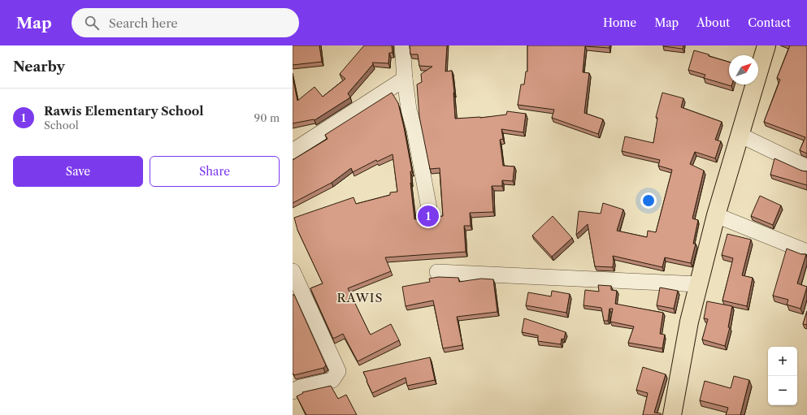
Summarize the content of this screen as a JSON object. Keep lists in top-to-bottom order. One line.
{"districts":["RAWIS"],"north":"top right","page":{"header":"Map","search":"Search here","nav":["Home","Map","About","Contact"],"heading":"Nearby","list":[{"mark":"1","name":"Rawis Elementary School","note":"School","value":"90 m"}],"buttons":["Save","Share"],"pins":"1","map_buttons":["+","−"]}}
